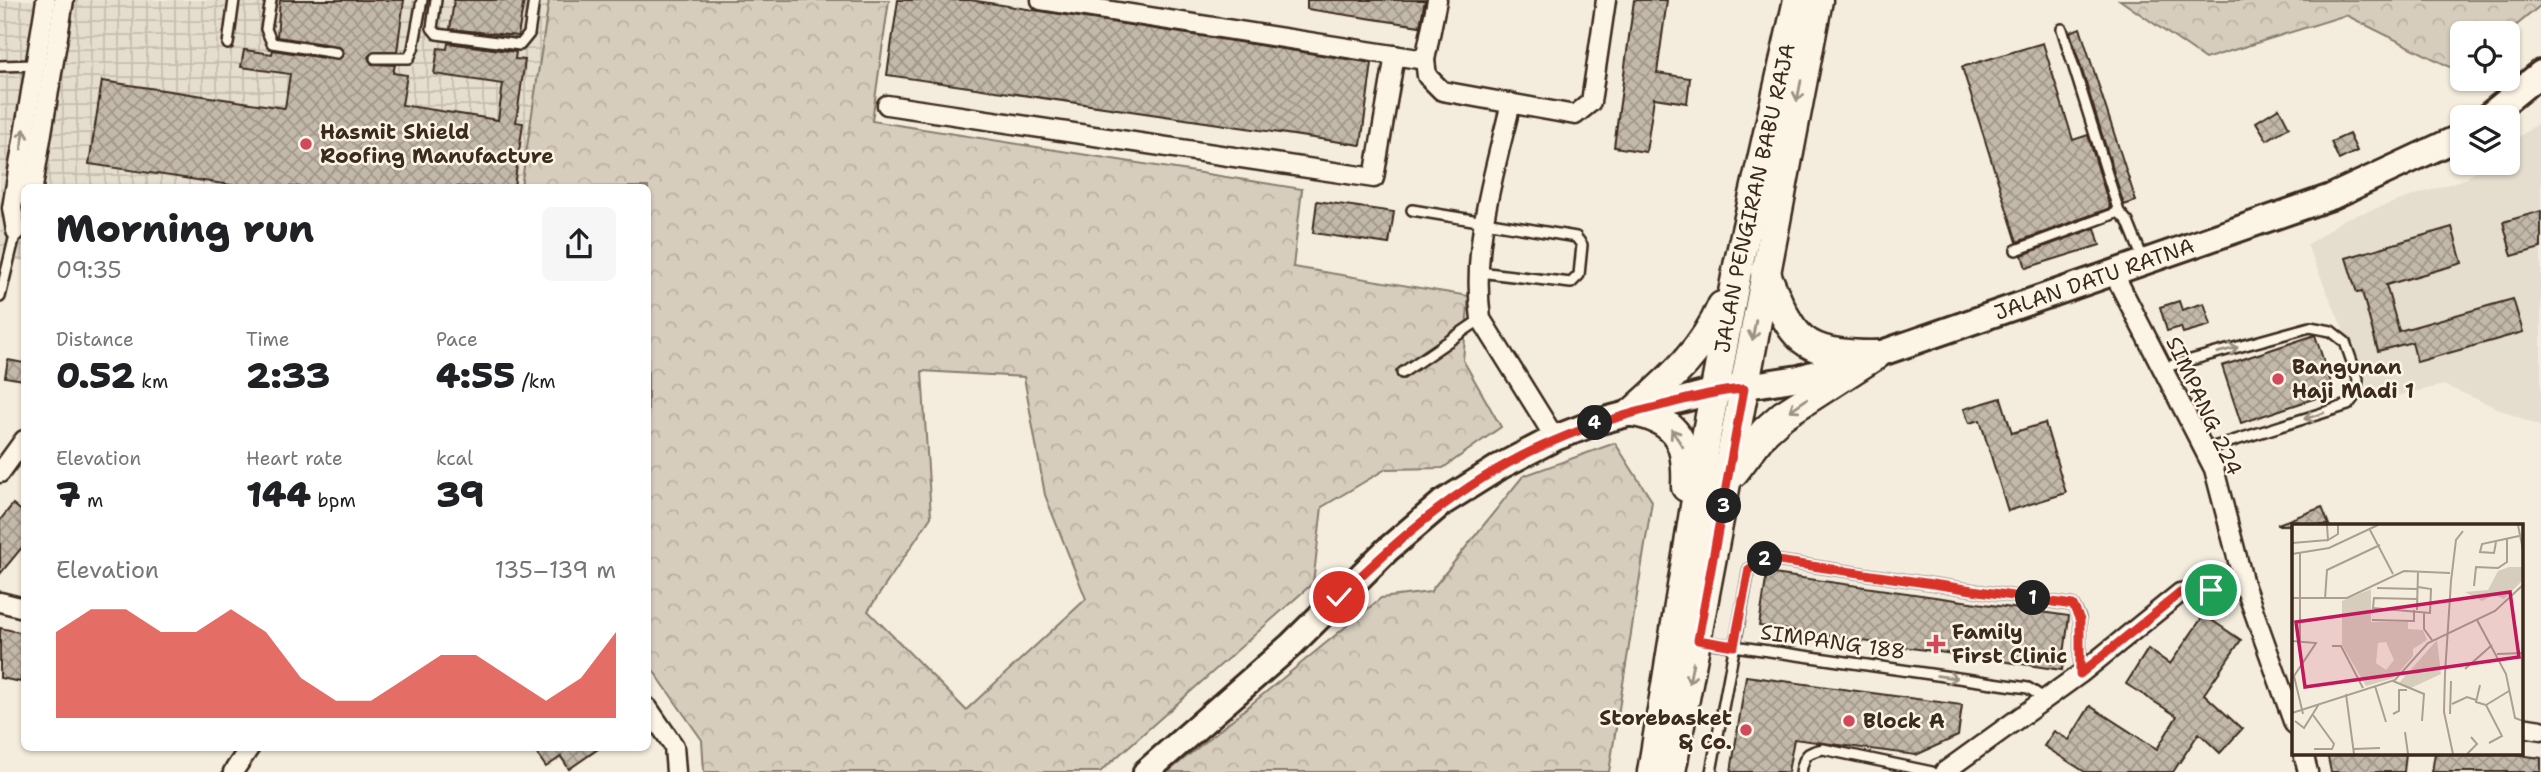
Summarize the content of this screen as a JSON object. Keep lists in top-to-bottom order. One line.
{"streets":{"main road":["JALAN PENGIRAN BABU RAJA","JALAN DATU RATNA"],"street":["SIMPANG 224"],"lane":["SIMPANG 188"]},"crossings":[["JALAN PENGIRAN BABU RAJA","JALAN DATU RATNA"],["JALAN PENGIRAN BABU RAJA","SIMPANG 188"],["JALAN DATU RATNA","SIMPANG 224"]],"one_way":["SIMPANG 188"],"places":{"other":["Hasmit Shield Roofing Manufacture","Bangunan Haji Madi 1","Block A","Storebasket & Co."],"health":["Family First Clinic"]},"page":{"heading":["Morning run","09:35"],"stats":[["Distance","0.52 km"],["Time","2:33"],["Pace","4:55 /km"],["Elevation","7 m"],["Heart rate","144 bpm"],["kcal","39"]],"pins":["4","3","2","1"],"chart":["Elevation","135–139 m"]}}
